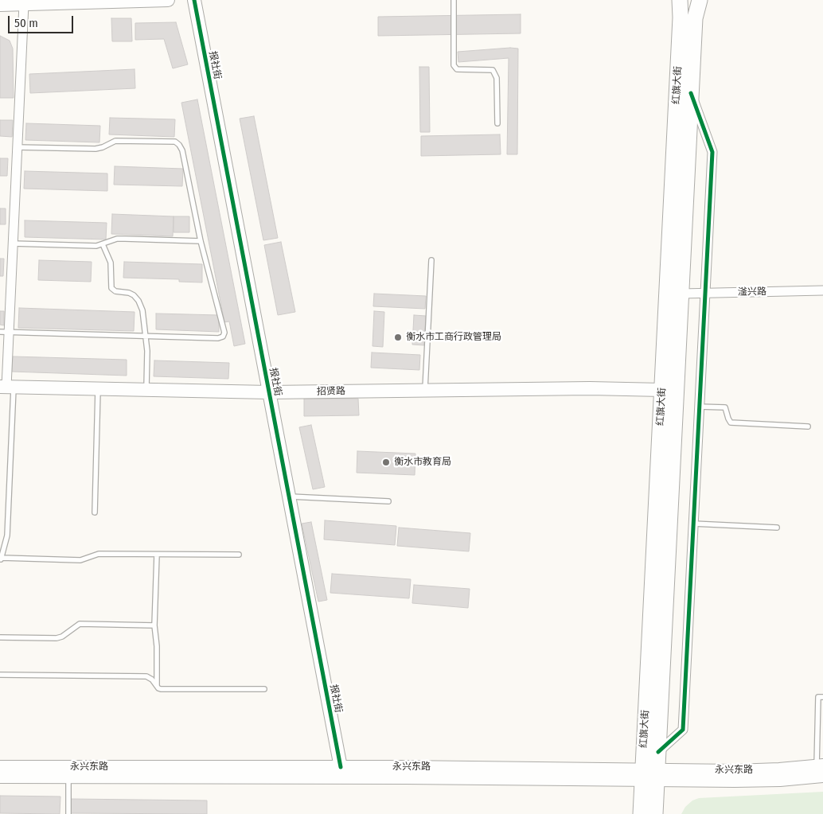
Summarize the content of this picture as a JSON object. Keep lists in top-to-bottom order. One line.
{"streets":{"main road":["报社街","红旗大街","招贤路","永兴东路"],"street":["滏兴路"]},"crossings":[["报社街","招贤路"],["报社街","永兴东路"],["红旗大街","滏兴路"],["红旗大街","招贤路"],["红旗大街","永兴东路"]],"places":["衡水市工商行政管理局","衡水市教育局"],"scale_bar":"50 m"}
